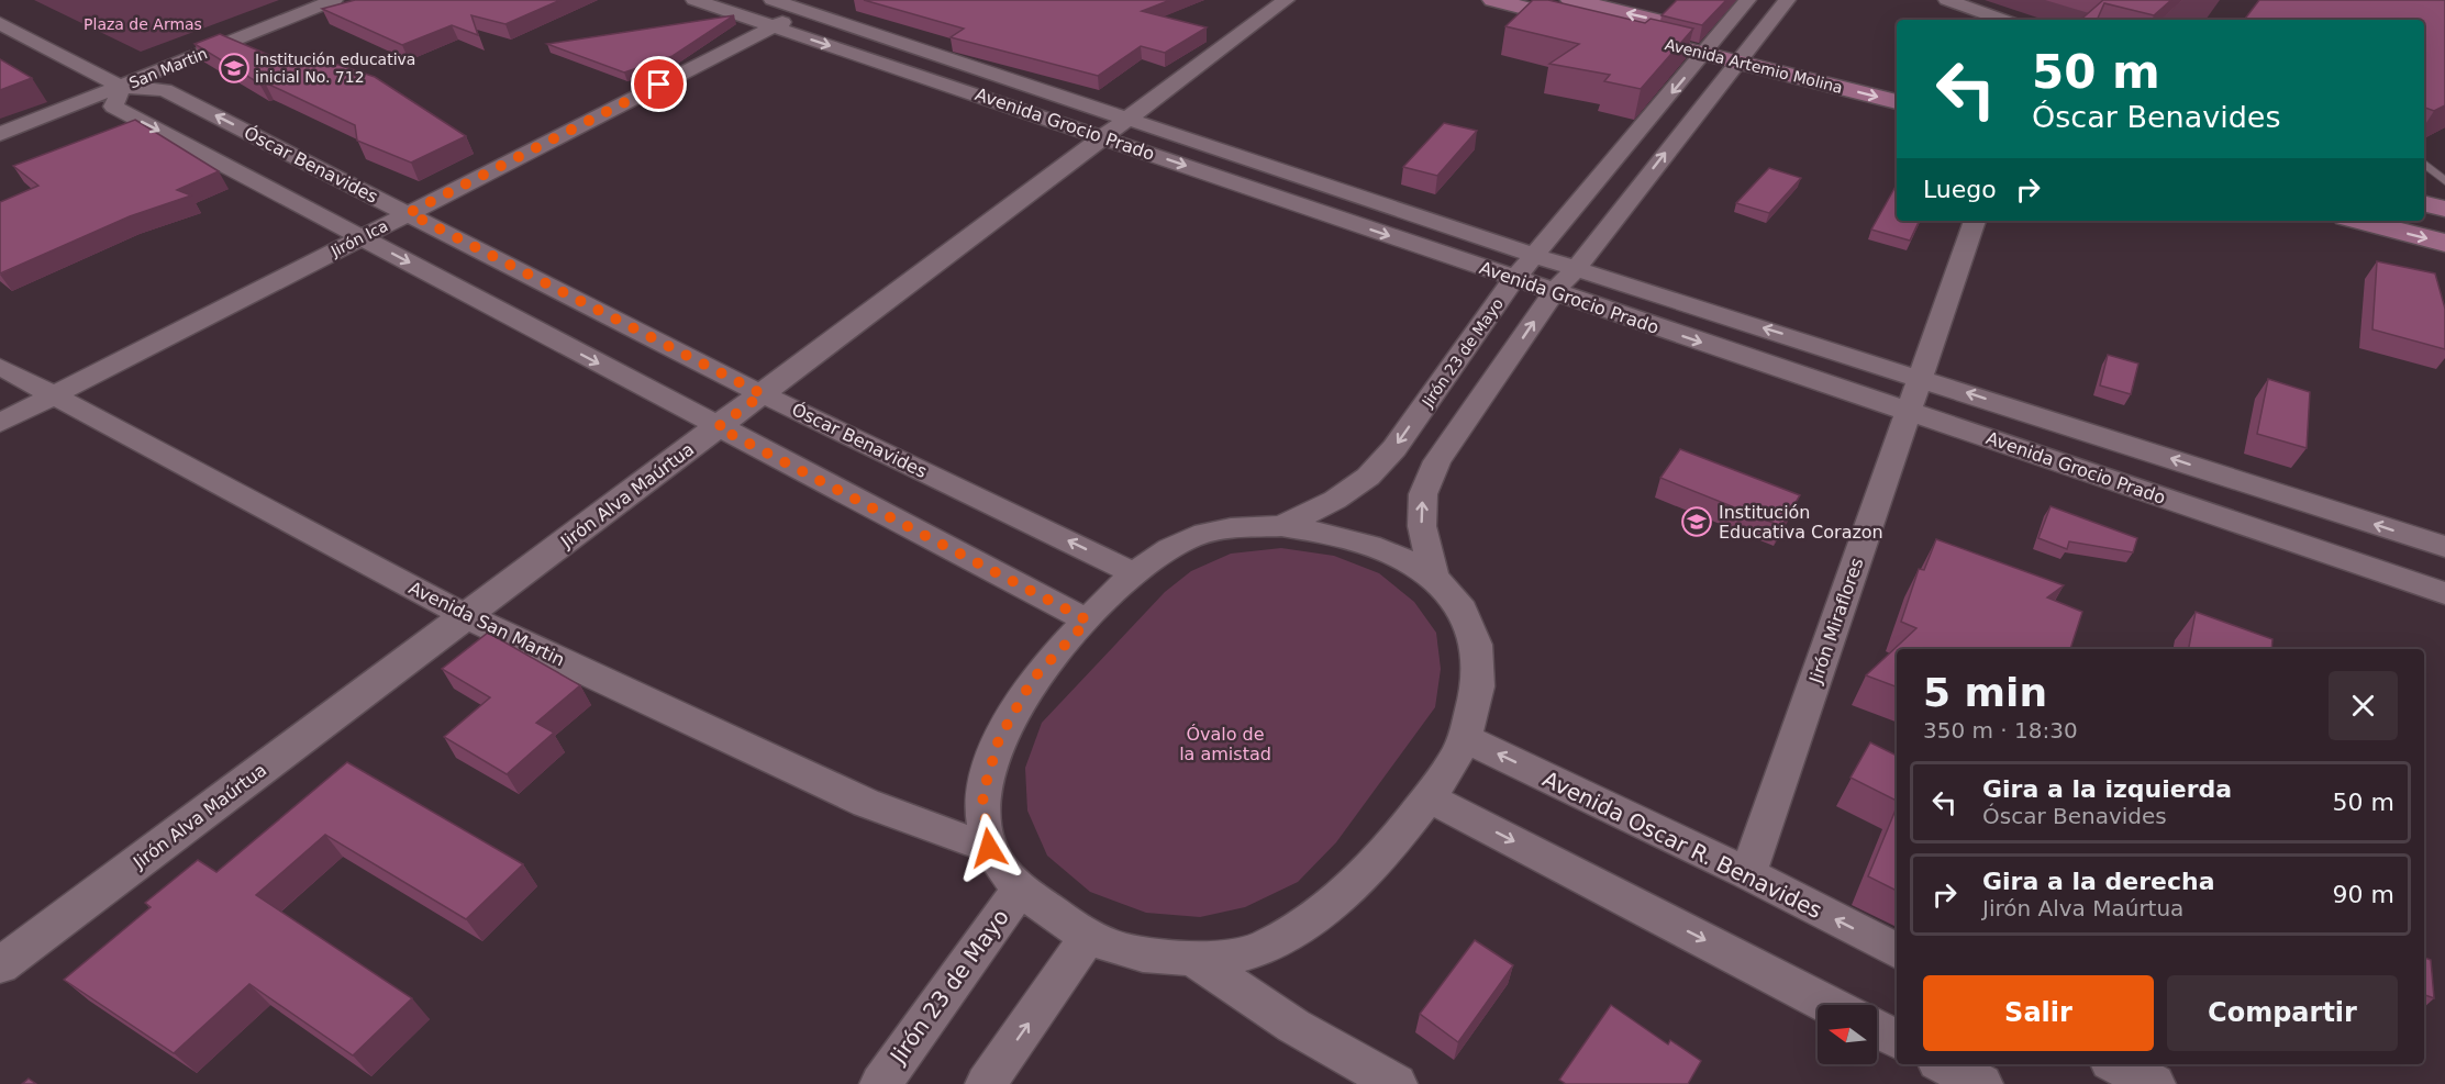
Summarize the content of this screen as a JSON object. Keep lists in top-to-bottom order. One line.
{"streets":{"street":["Avenida Artemio Molina","San Martin","Avenida Grocio Prado","Óscar Benavides","Jirón Ica","Jirón 23 de Mayo","Jirón Alva Maúrtua","Jirón Miraflores","Avenida San Martin","Avenida Oscar R. Benavides"]},"crossings":[["Avenida Artemio Molina","Jirón 23 de Mayo"],["San Martin","Óscar Benavides"],["Avenida Grocio Prado","Jirón Ica"],["Avenida Grocio Prado","Jirón 23 de Mayo"],["Avenida Grocio Prado","Jirón Alva Maúrtua"],["Avenida Grocio Prado","Jirón Miraflores"],["Óscar Benavides","Jirón Ica"],["Óscar Benavides","Jirón Alva Maúrtua"],["Jirón Ica","Avenida San Martin"],["Jirón Alva Maúrtua","Avenida San Martin"],["Jirón Miraflores","Avenida Oscar R. Benavides"]],"parks":["Plaza de Armas","Óvalo de la amistad"],"places":{"school or university":["Institución educativa inicial No. 712","Institución Educativa Corazon"]},"north":"left","page":{"turn":["50 m","Óscar Benavides"],"then":"Luego","heading":["5 min","350 m · 18:30"],"list":[{"name":"Gira a la izquierda","note":"Óscar Benavides","value":"50 m"},{"name":"Gira a la derecha","note":"Jirón Alva Maúrtua","value":"90 m"}],"buttons":["Salir","Compartir"]}}
